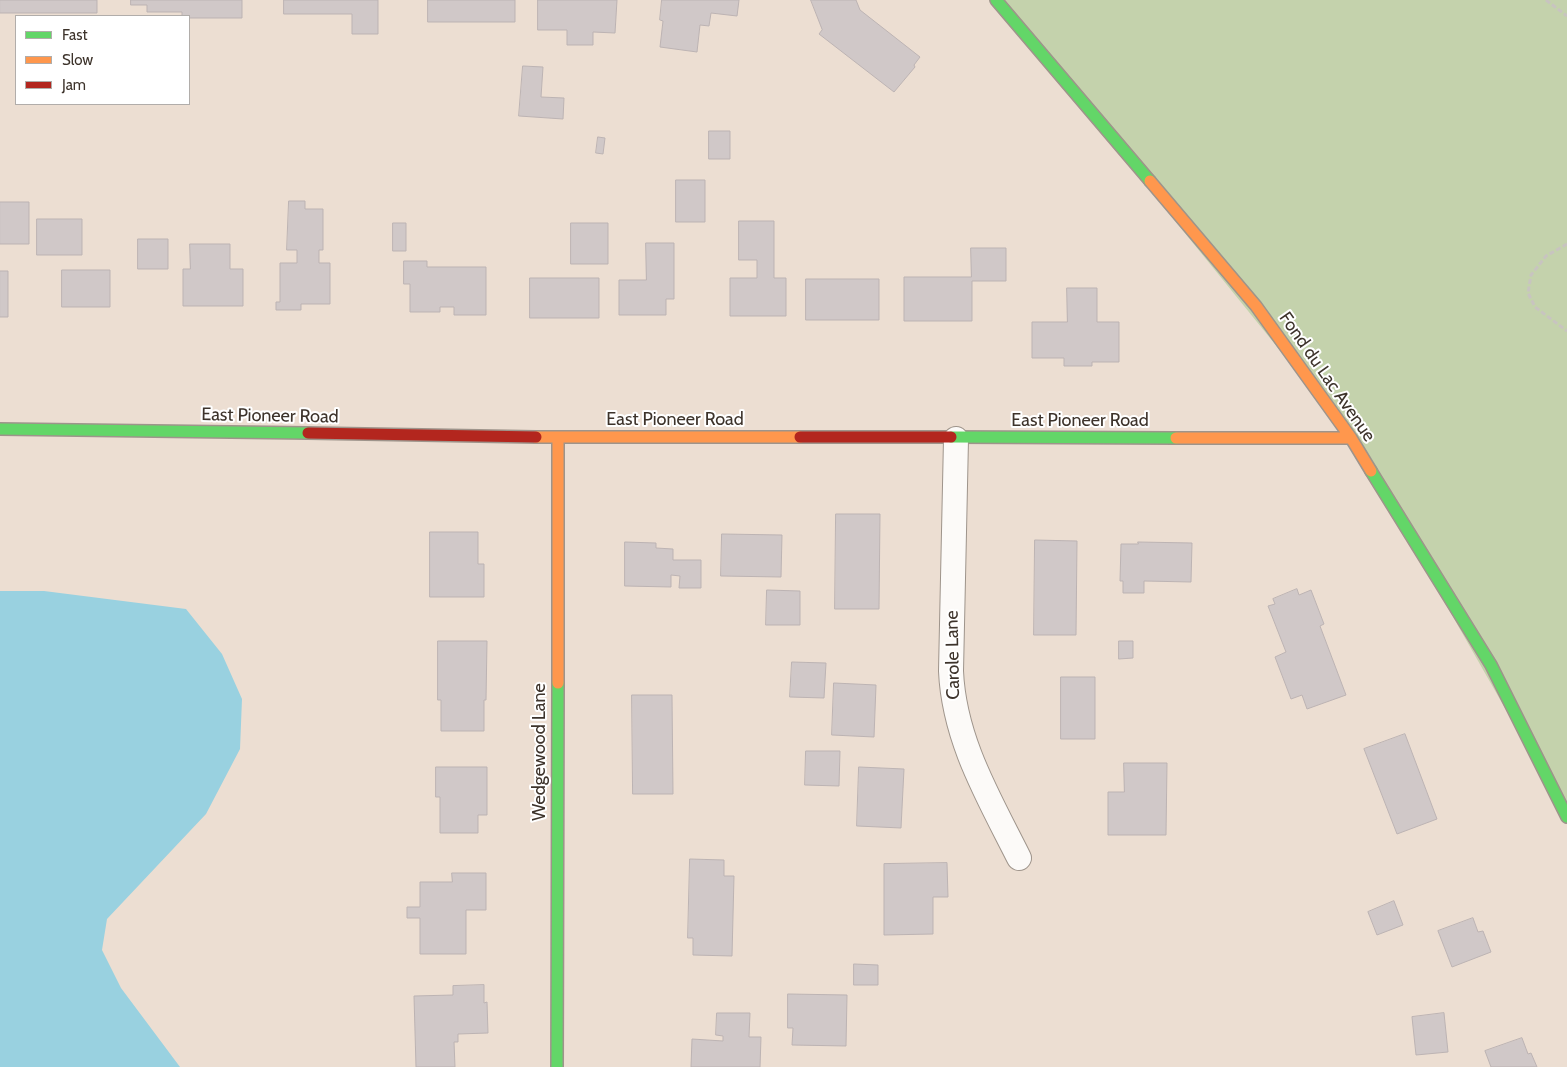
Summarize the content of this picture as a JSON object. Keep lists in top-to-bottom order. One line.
{"streets":{"main road":["Fond du Lac Avenue","East Pioneer Road","Wedgewood Lane"],"street":["Carole Lane"]},"crossings":[["Fond du Lac Avenue","East Pioneer Road"],["East Pioneer Road","Carole Lane"],["East Pioneer Road","Wedgewood Lane"]],"legend":["Fast","Slow","Jam"]}
